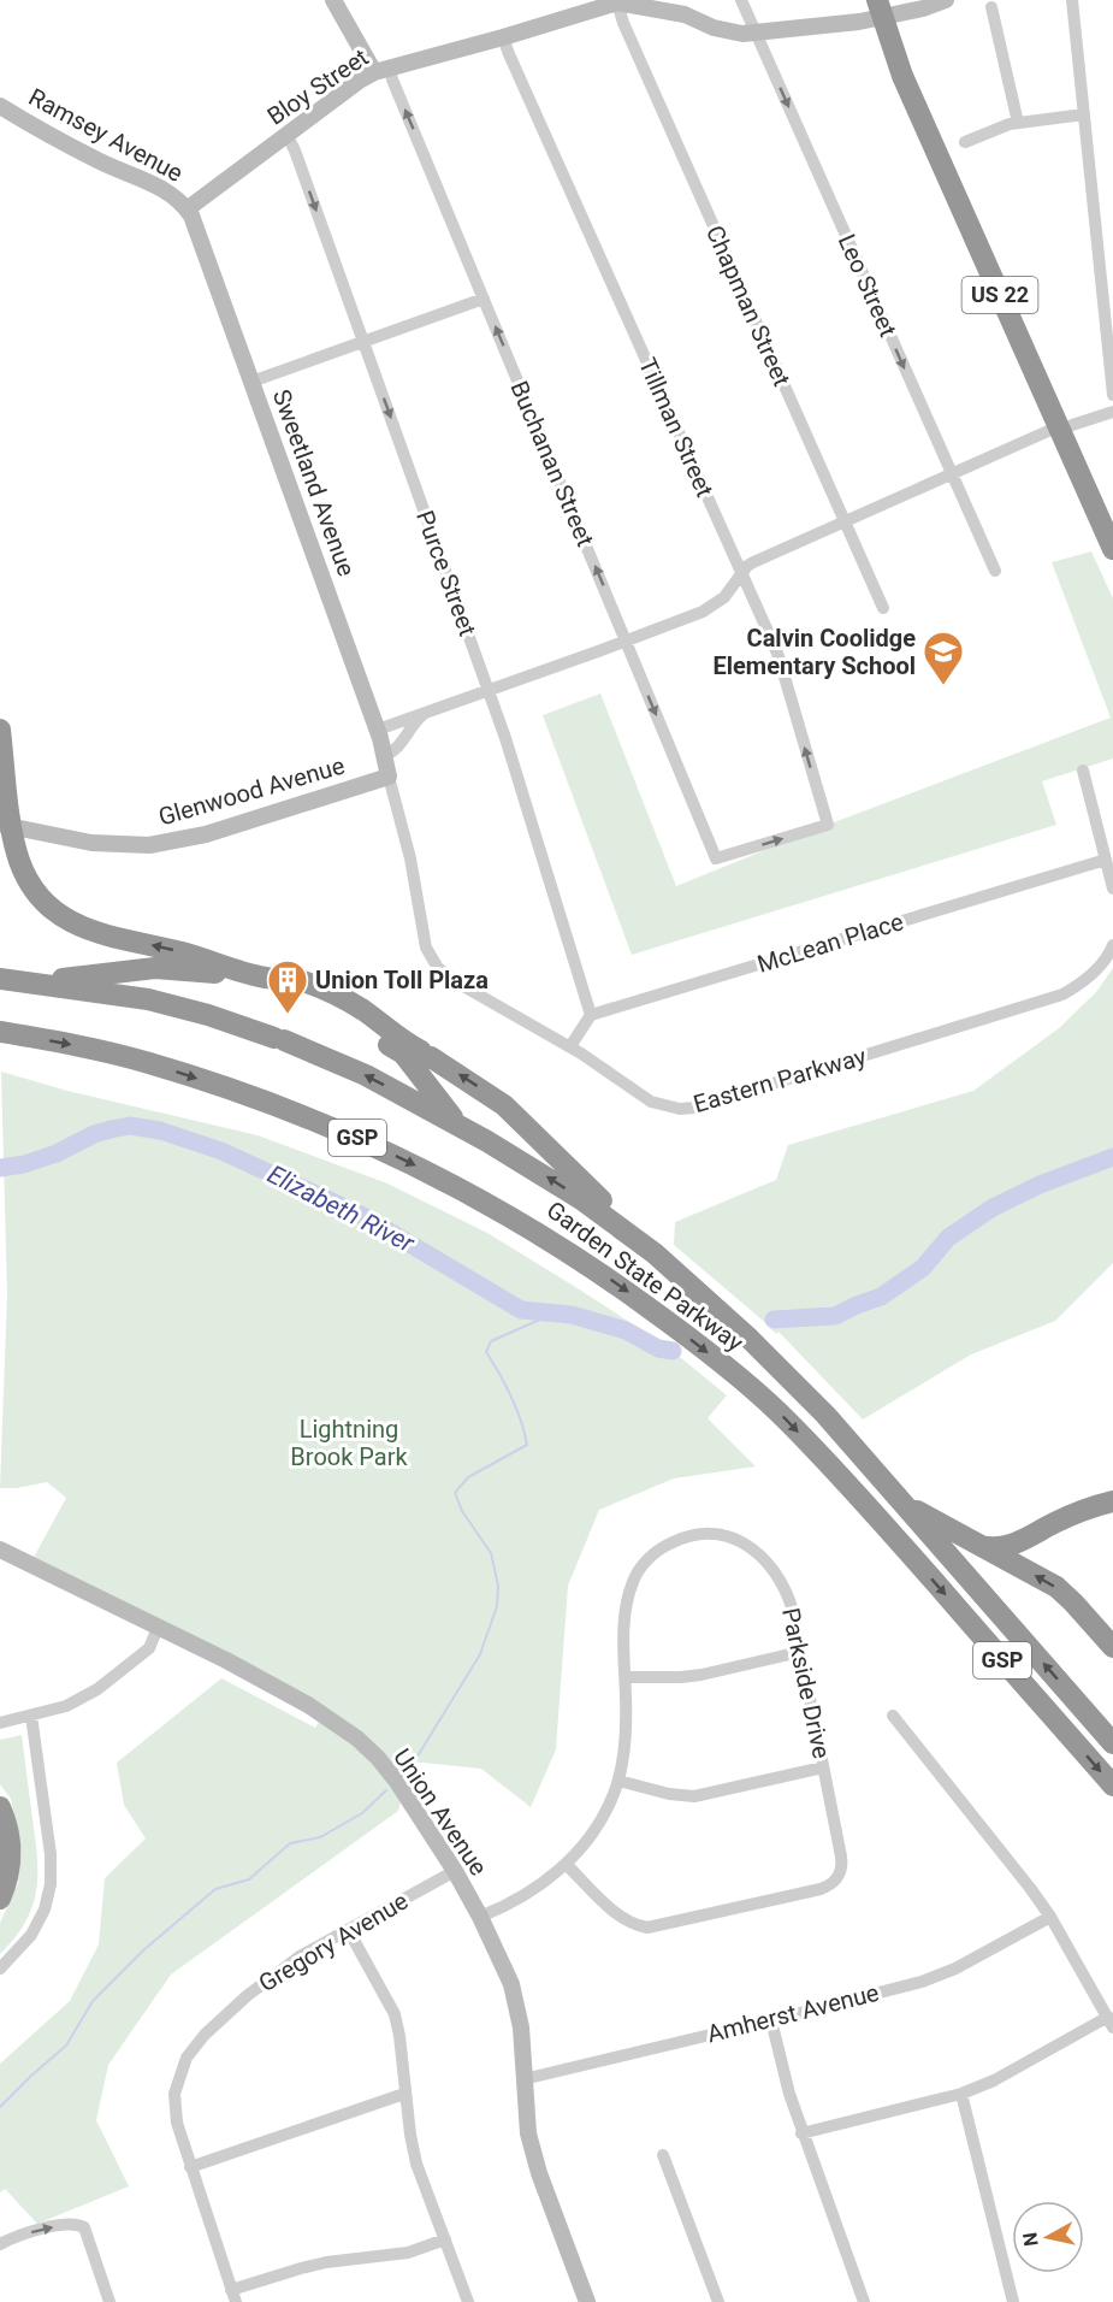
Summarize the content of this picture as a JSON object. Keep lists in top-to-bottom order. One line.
{"streets":{"highway":["US 22","GSP","Garden State Parkway"],"street":["Bloy Street","Ramsey Avenue","Leo Street","Chapman Street","Tillman Street","Buchanan Street","Sweetland Avenue","Purce Street","Glenwood Avenue","McLean Place","Eastern Parkway","Parkside Drive","Union Avenue","Gregory Avenue","Amherst Avenue"]},"crossings":[["Bloy Street","Ramsey Avenue"],["Bloy Street","Leo Street"],["Bloy Street","Chapman Street"],["Bloy Street","Tillman Street"],["Bloy Street","Buchanan Street"],["Bloy Street","Sweetland Avenue"],["Bloy Street","Purce Street"],["Ramsey Avenue","Sweetland Avenue"],["Tillman Street","Buchanan Street"],["Sweetland Avenue","Glenwood Avenue"],["Sweetland Avenue","Eastern Parkway"],["Purce Street","McLean Place"],["Glenwood Avenue","Eastern Parkway"],["Parkside Drive","Union Avenue"],["Union Avenue","Gregory Avenue"],["Union Avenue","Amherst Avenue"]],"one_way":["Leo Street","Purce Street"],"water":["Elizabeth River"],"parks":["Lightning Brook Park"],"places":{"school or university":["Calvin Coolidge Elementary School"],"building":["Union Toll Plaza"]},"north":"left"}
